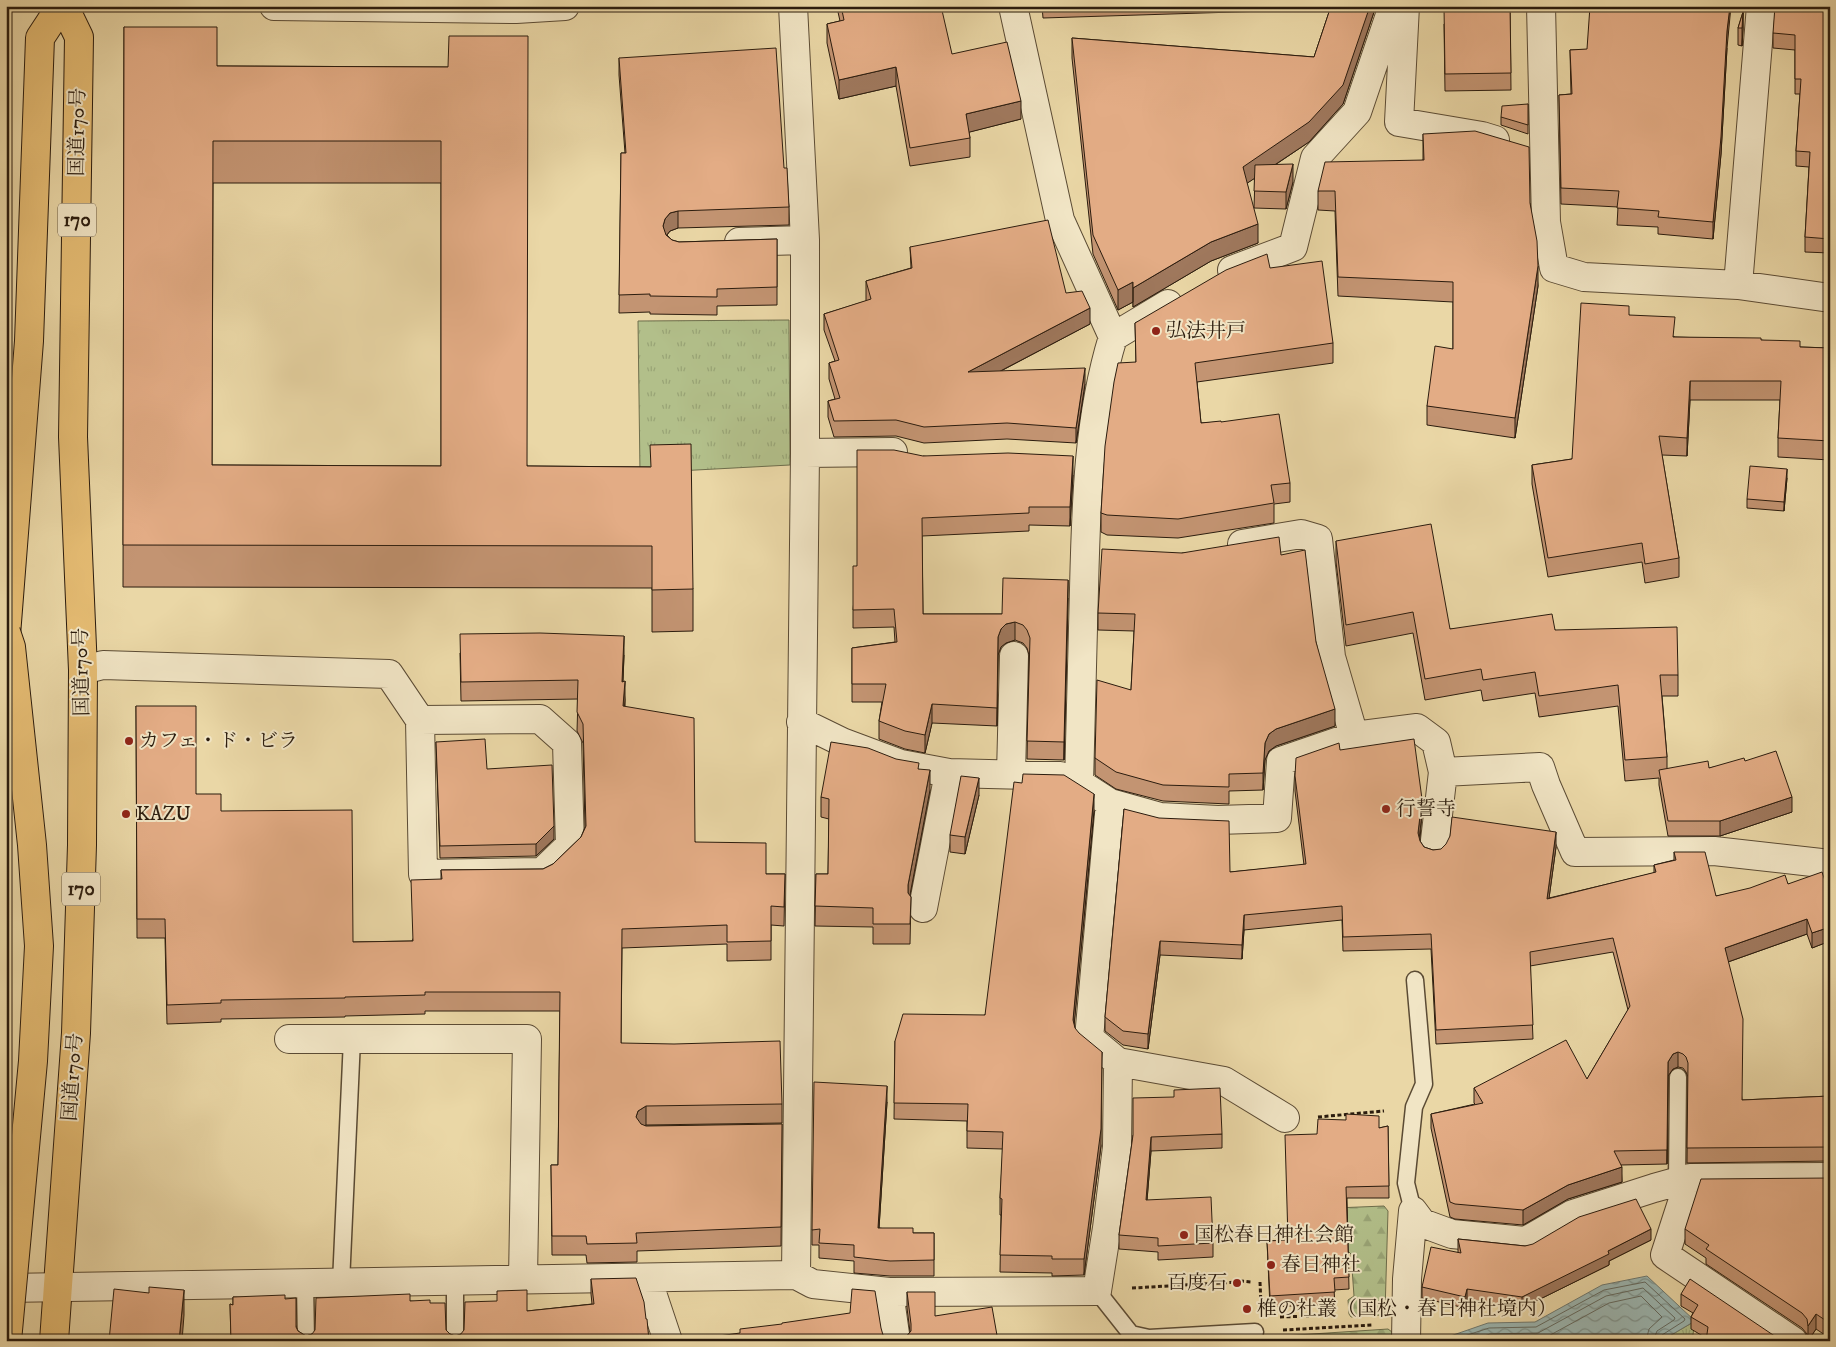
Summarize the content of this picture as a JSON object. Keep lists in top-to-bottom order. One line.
{"streets":{"highway":["国道170号","170"]},"places":["弘法井戸","カフェ・ド・ビラ","行誓寺","KAZU","国松春日神社会館","春日神社","百度石","椎の社叢（国松・春日神社境内）"]}
